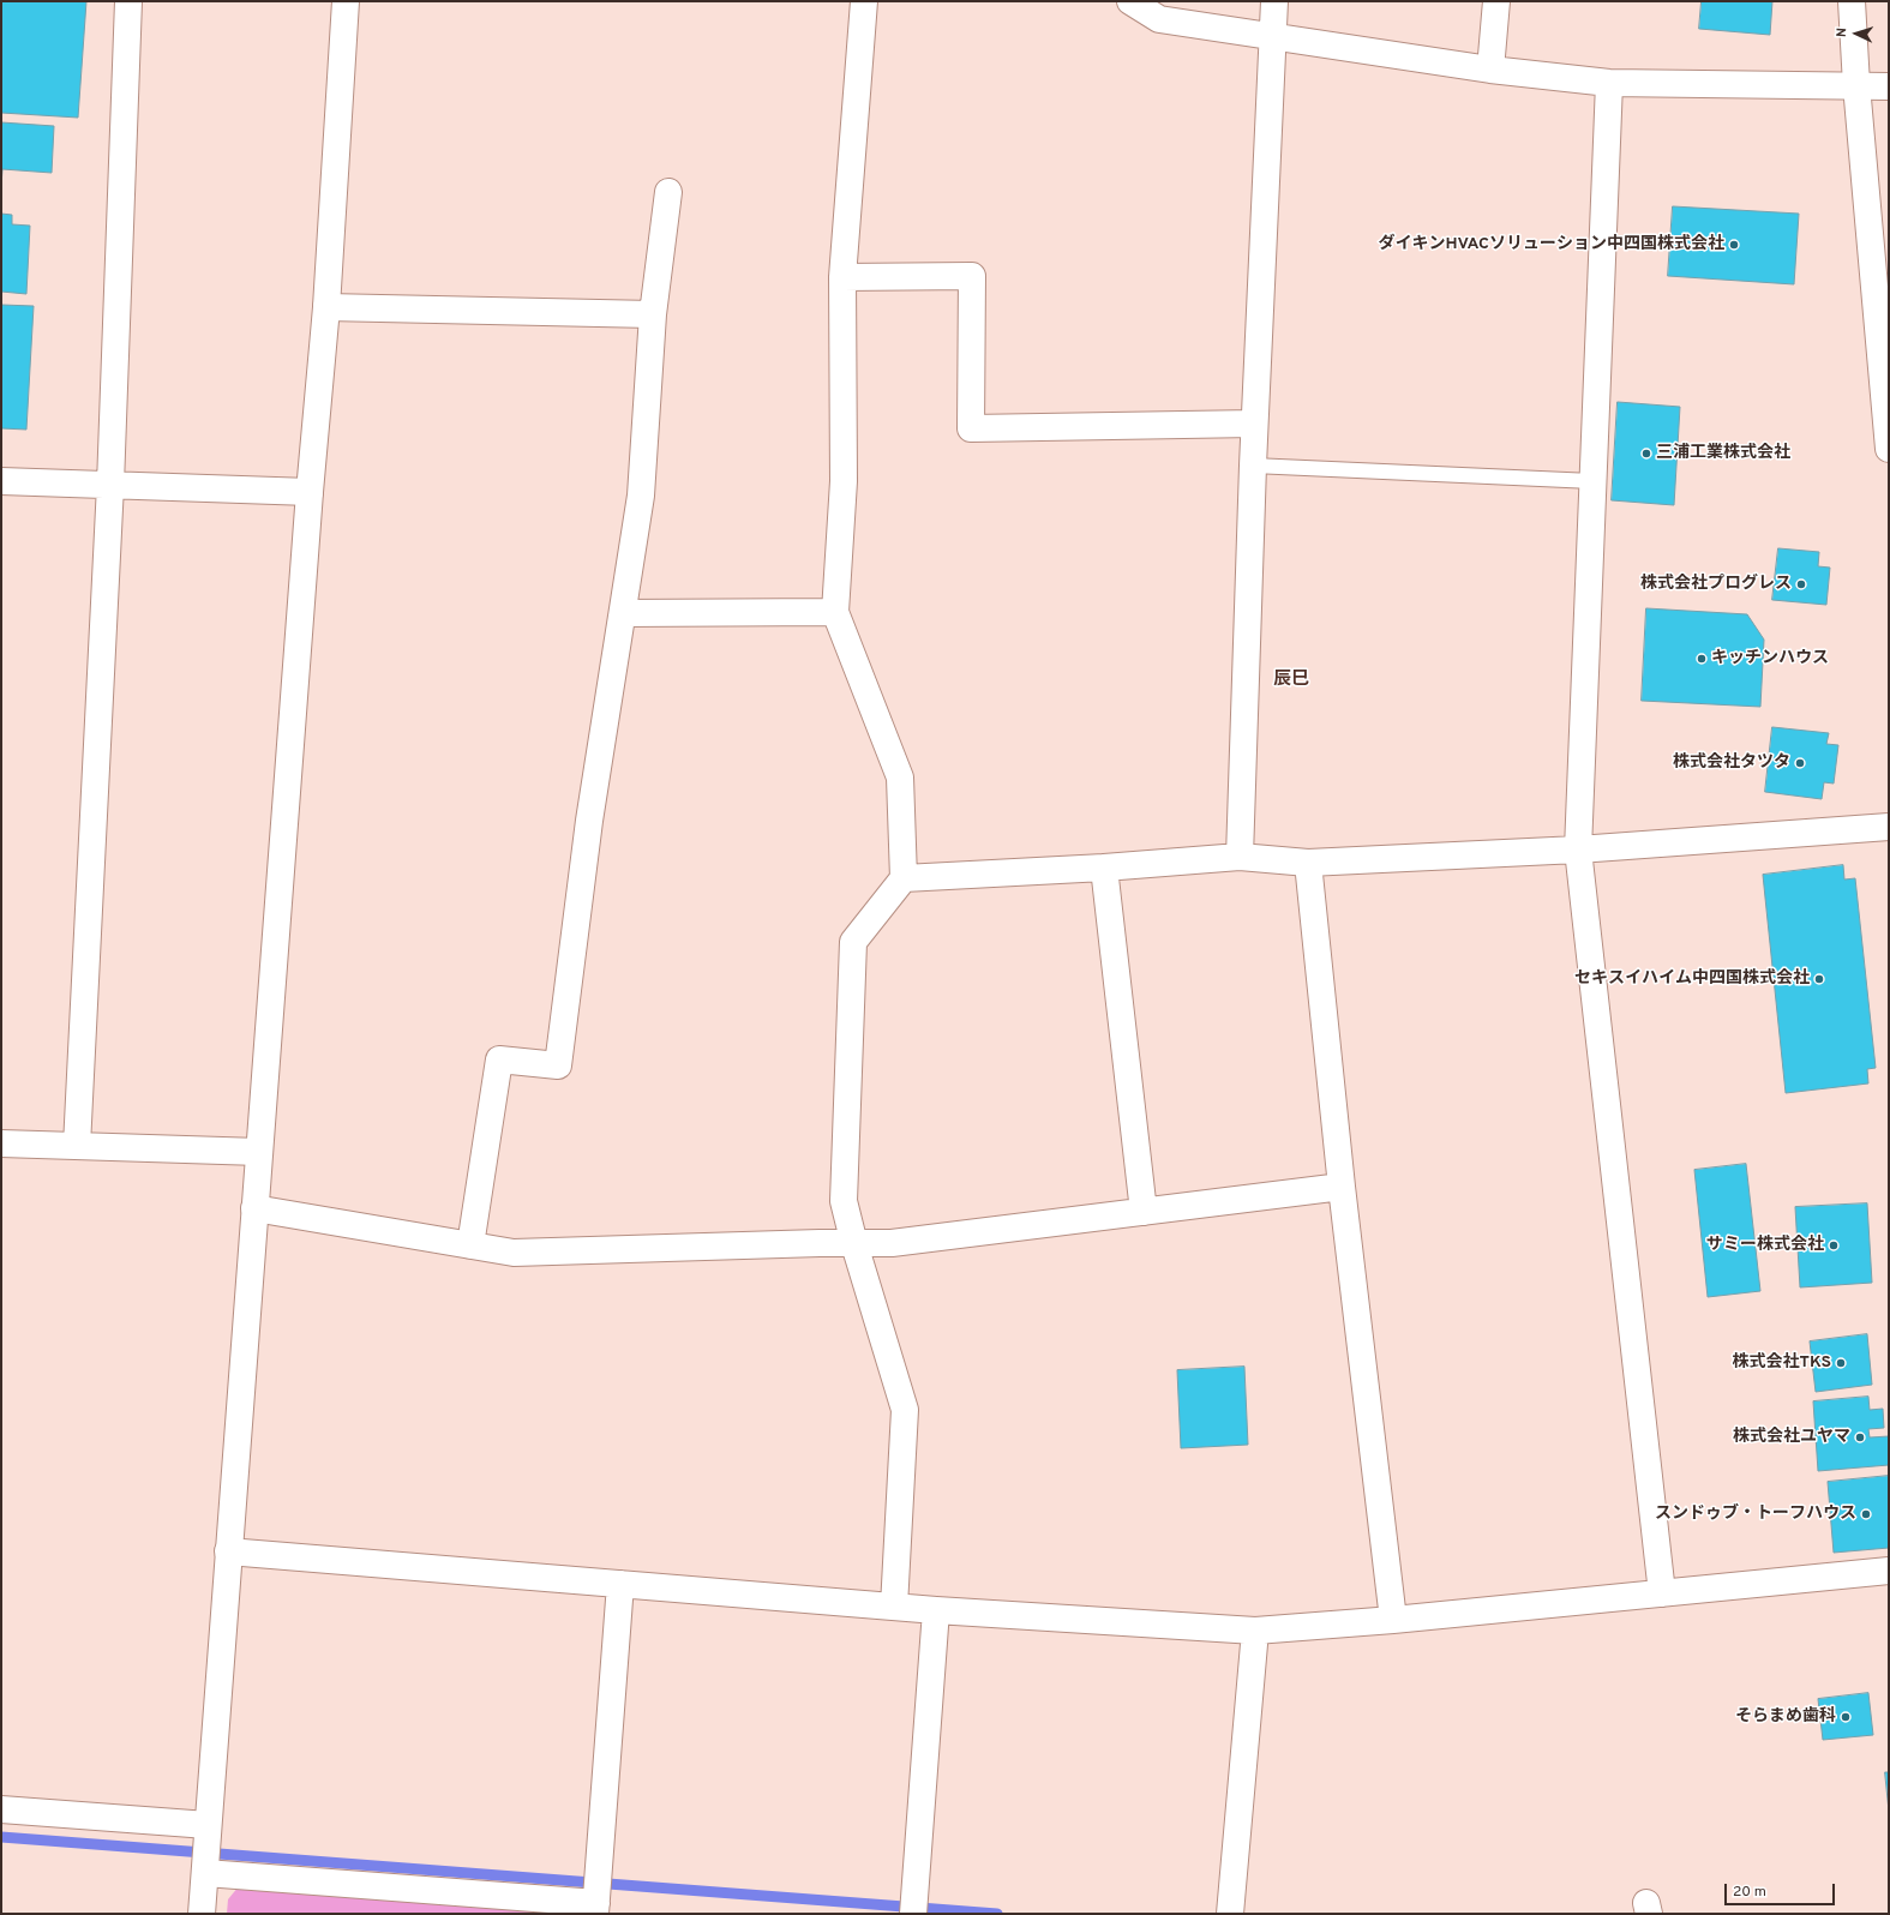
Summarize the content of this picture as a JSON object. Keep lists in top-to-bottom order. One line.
{"districts":["辰巳"],"places":["ダイキンHVACソリューション中四国株式会社","三浦工業株式会社","株式会社プログレス","キッチンハウス","株式会社タツタ","セキスイハイム中四国株式会社","サミー株式会社","株式会社TKS","株式会社ユヤマ","スンドゥブ・トーフハウス","そらまめ歯科"],"scale_bar":"20 m","north":"left"}
